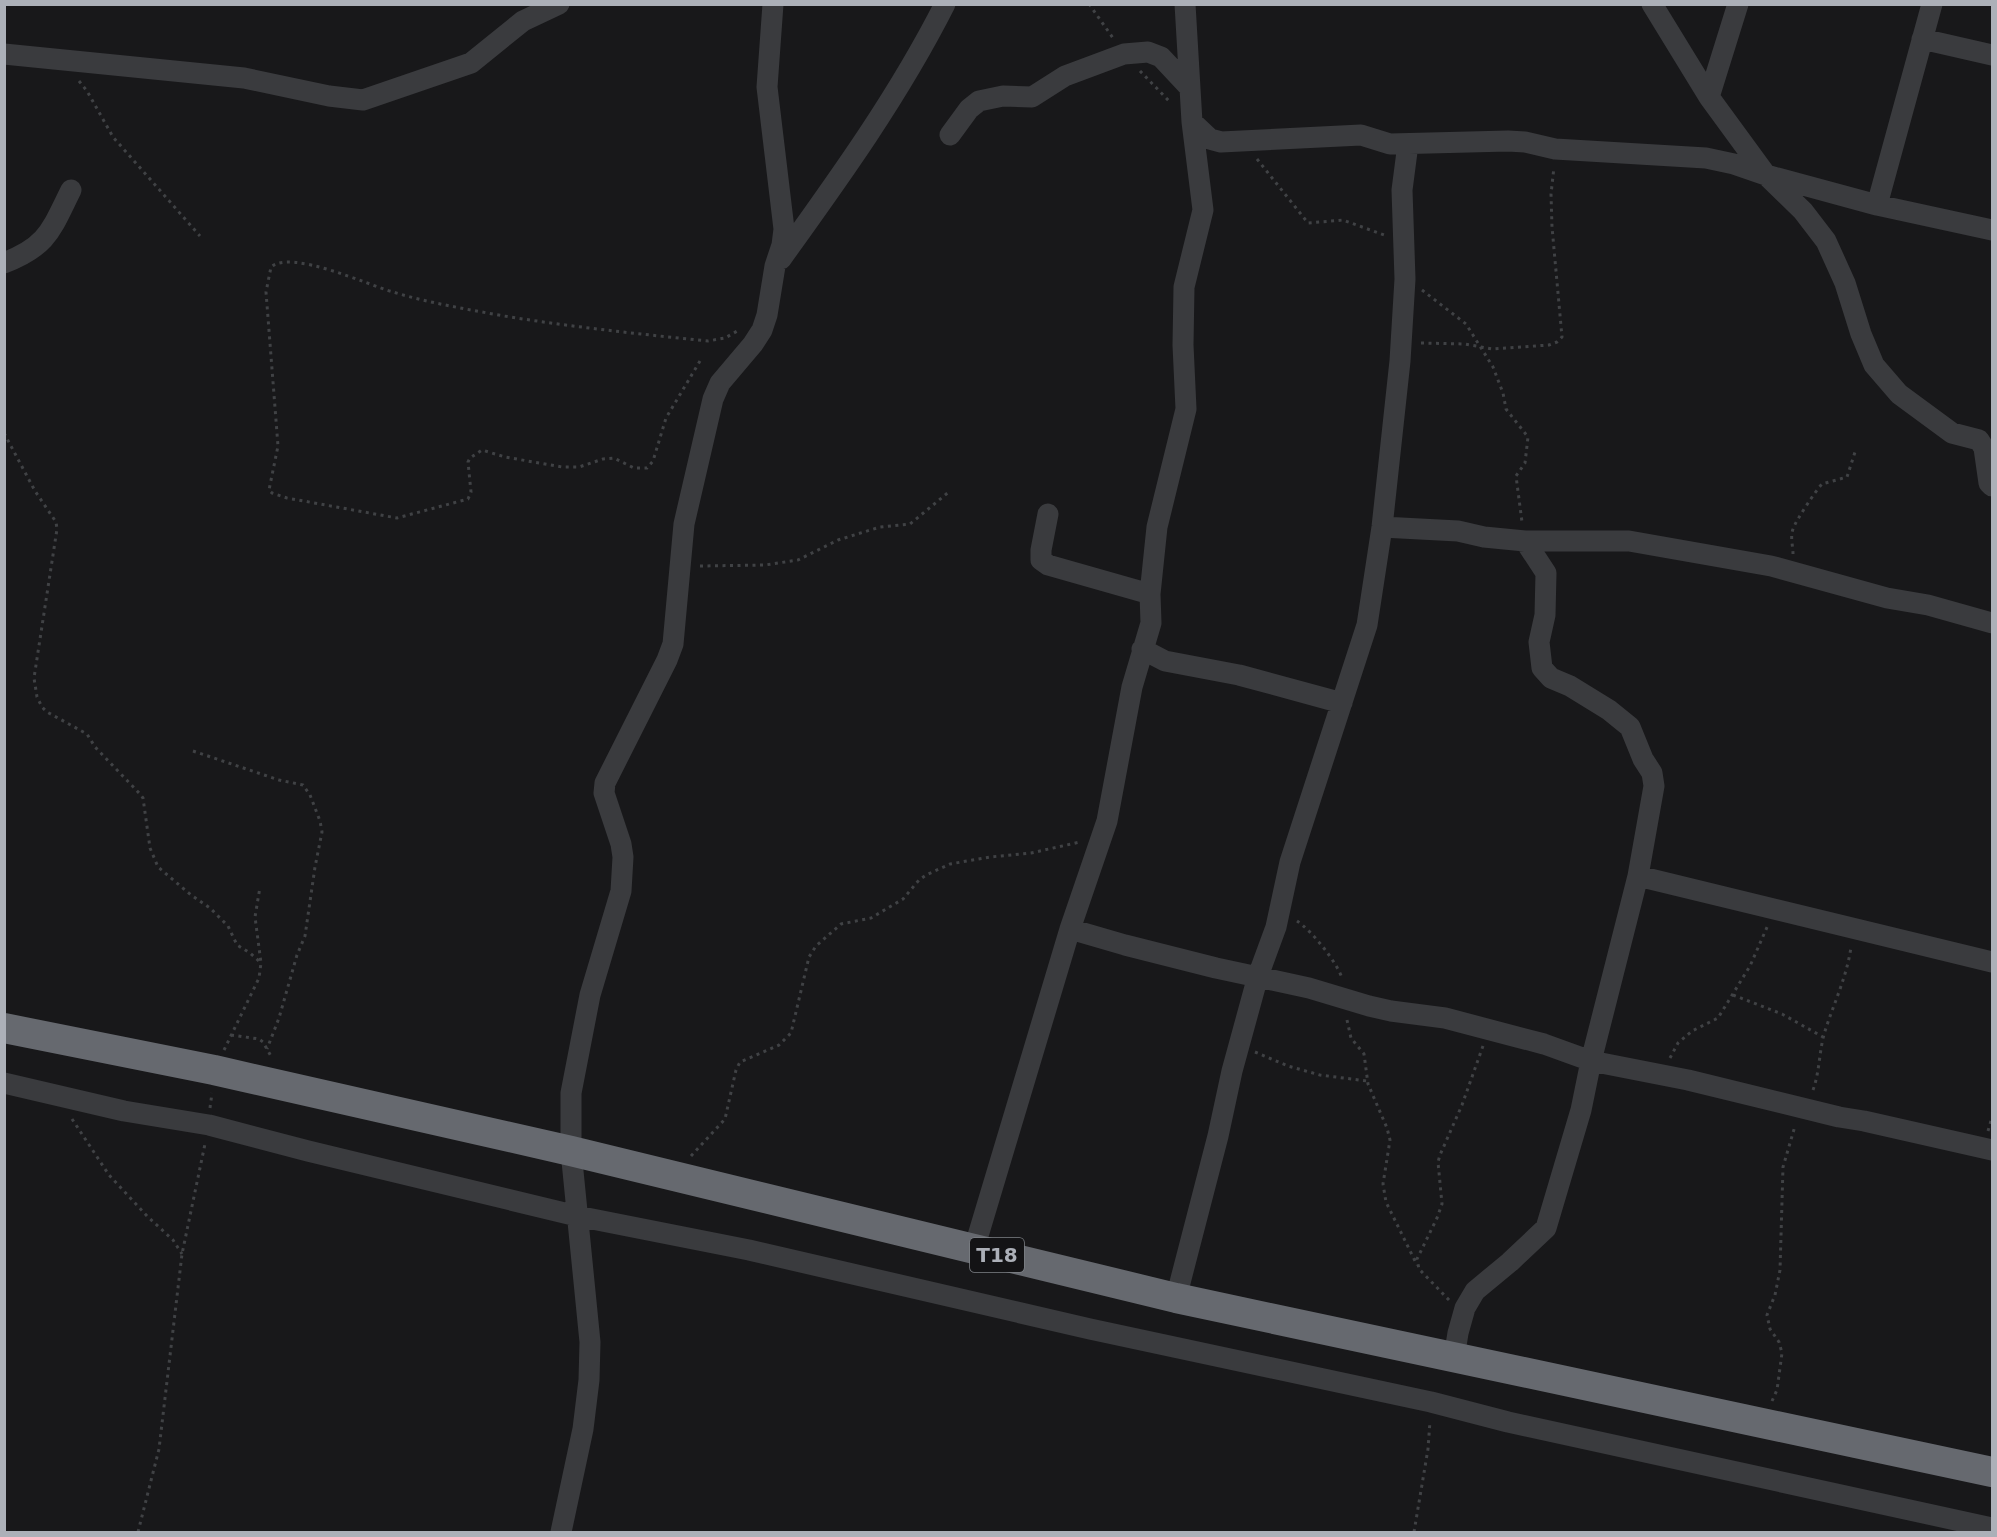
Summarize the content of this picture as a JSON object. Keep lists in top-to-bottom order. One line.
{"streets":{"highway":["T18"]}}
